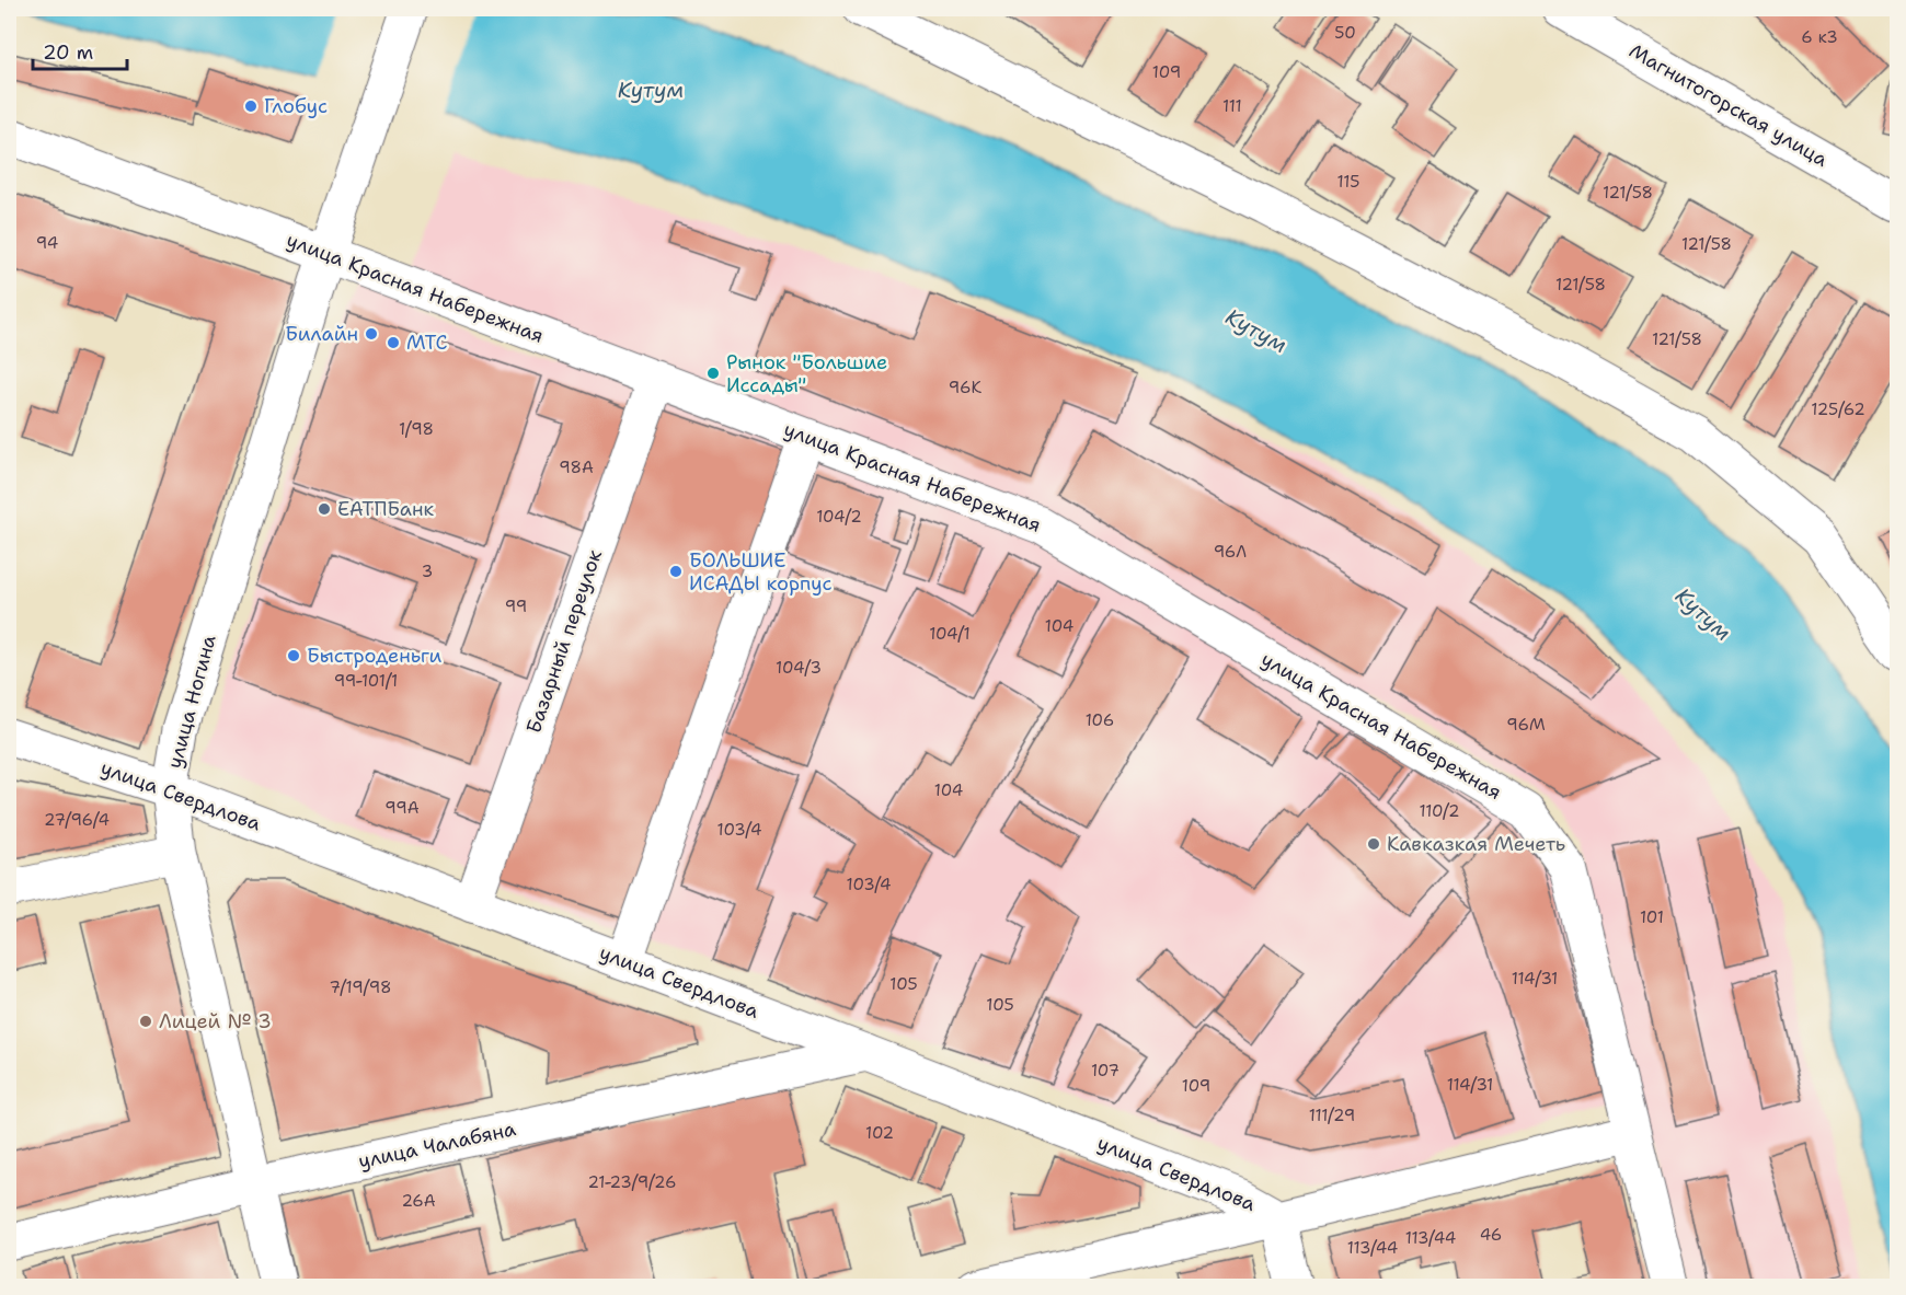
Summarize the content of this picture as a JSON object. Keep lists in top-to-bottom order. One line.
{"streets":{"street":["Магнитогорская улица","улица Красная Набережная","Базарный переулок","улица Ногина","улица Свердлова","улица Чалабяна"]},"crossings":[["улица Красная Набережная","Базарный переулок"],["улица Красная Набережная","улица Ногина"],["Базарный переулок","улица Свердлова"],["улица Ногина","улица Свердлова"],["улица Ногина","улица Чалабяна"],["улица Свердлова","улица Чалабяна"]],"water":["Кутум"],"places":["Глобус","Билайн","МТС","Рынок \"Большие Иссады\"","ЕАТПБанк","БОЛЬШИЕ ИСАДЫ корпус","Быстроденьги","Кавказкая Мечеть","Лицей № 3"],"house_numbers":["50","6 к3","109","111","115","121/58","94","121/58","121/58","121/58","96К","125/62","1/98","98А","104/2","96Л","3","99","104","104/1","104/3","99-101/1","106","96М","104","99А","110/2","27/96/4","103/4","103/4","101","114/31","105","7/19/98","105","107","114/31","109","111/29","102","21-23/9/26","26А","46","113/44","113/44"],"scale_bar":"20 m"}
